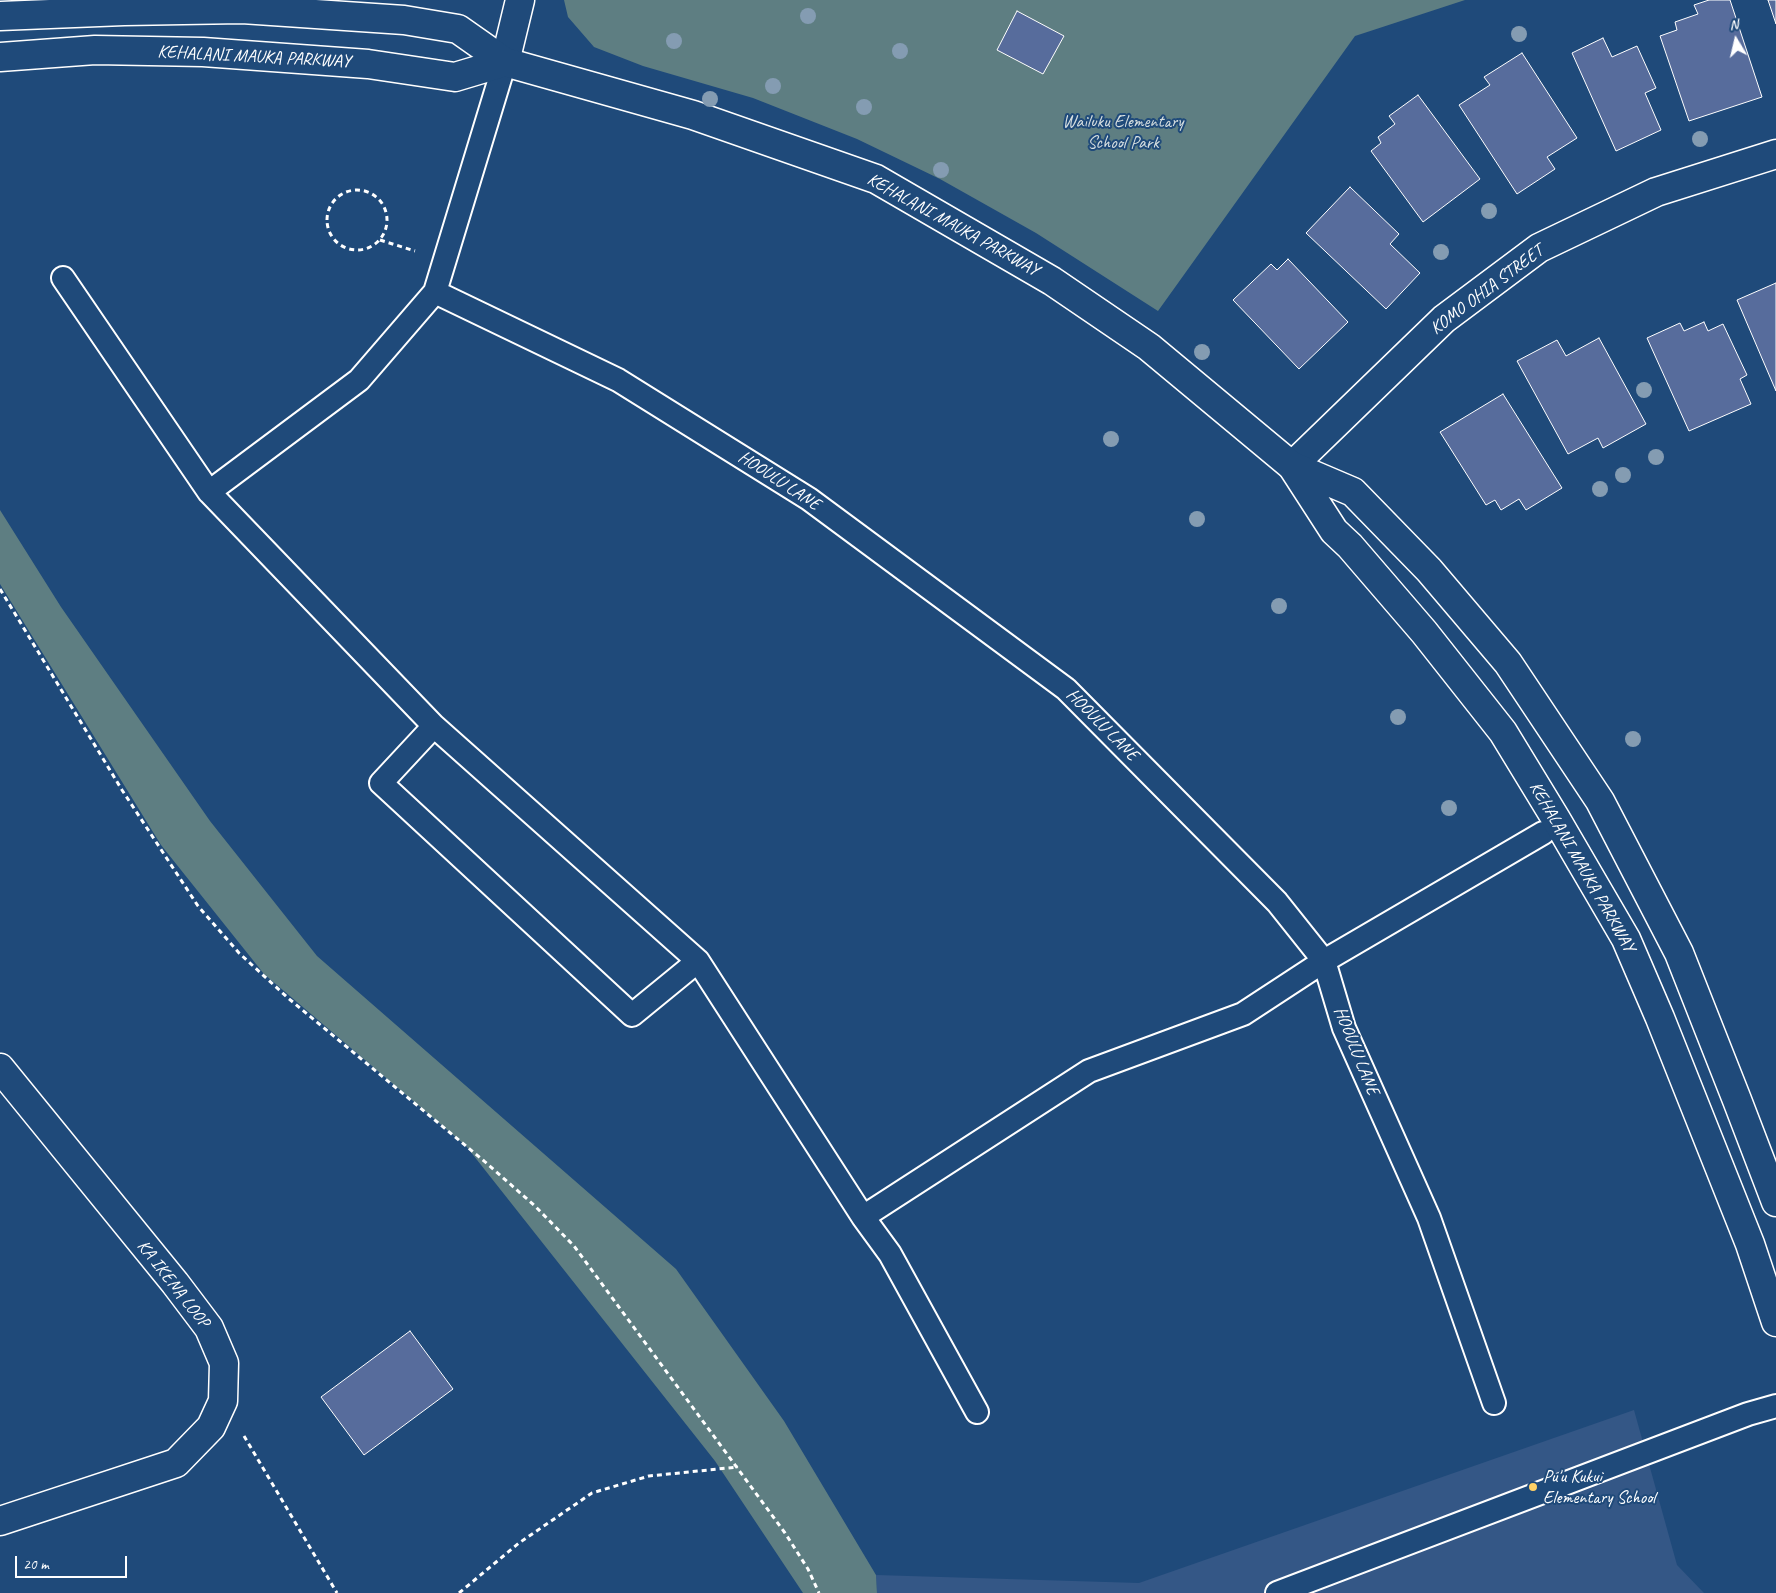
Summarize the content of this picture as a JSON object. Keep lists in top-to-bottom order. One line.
{"streets":{"street":["KEHALANI MAUKA PARKWAY","KOMO OHIA STREET","KA IKENA LOOP"],"lane":["HOOULU LANE"]},"crossings":[["KEHALANI MAUKA PARKWAY","KOMO OHIA STREET"]],"parks":["Wailuku Elementary School Park"],"places":["Pu'u Kukui Elementary School"],"scale_bar":"20 m","north":"top"}
